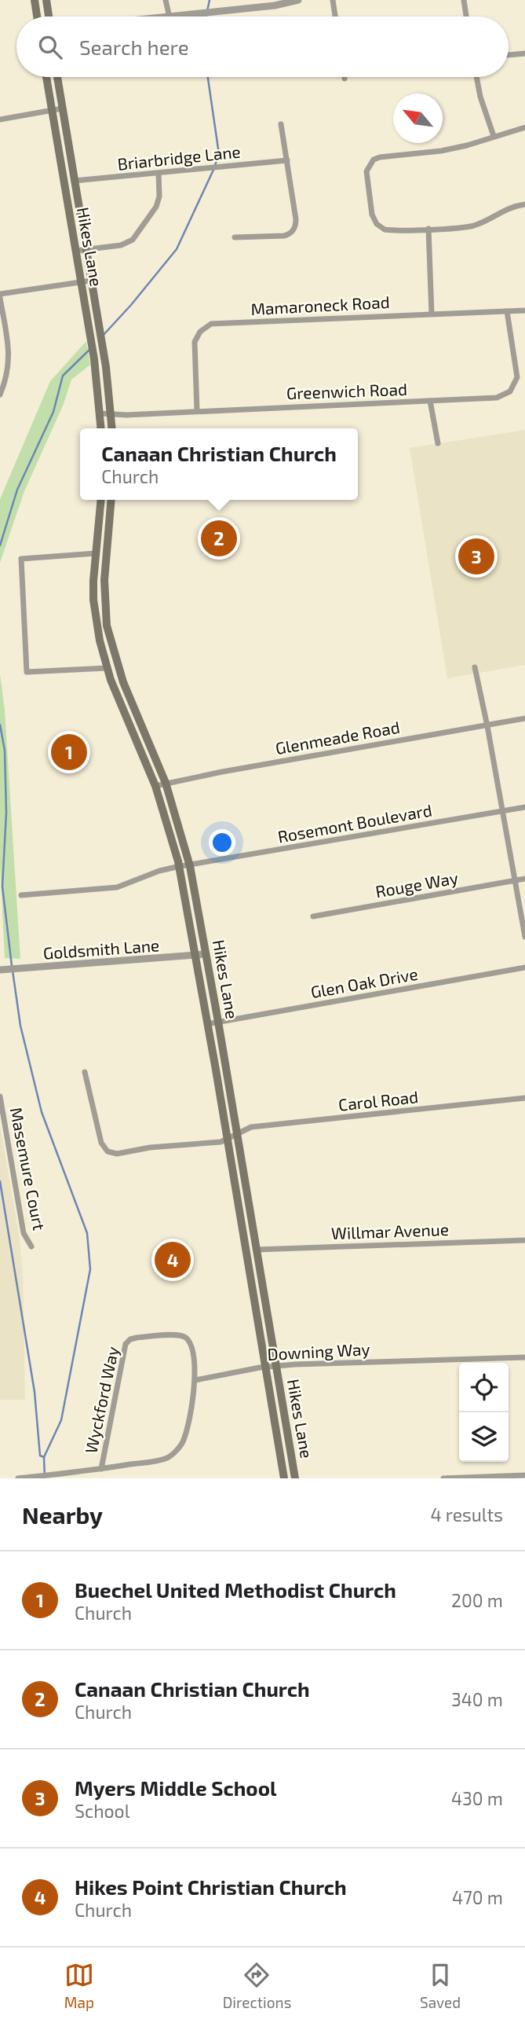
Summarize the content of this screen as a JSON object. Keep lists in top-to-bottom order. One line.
{"streets":{"main road":["Hikes Lane"],"street":["Briarbridge Lane","Mamaroneck Road","Greenwich Road","Glenmeade Road","Rosemont Boulevard","Rouge Way","Goldsmith Lane","Glen Oak Drive","Carol Road","Masemure Court","Willmar Avenue","Downing Way","Wyckford Way"]},"crossings":[["Briarbridge Lane","Hikes Lane"],["Hikes Lane","Greenwich Road"],["Hikes Lane","Glenmeade Road"],["Hikes Lane","Rosemont Boulevard"],["Hikes Lane","Goldsmith Lane"],["Hikes Lane","Glen Oak Drive"],["Hikes Lane","Carol Road"],["Hikes Lane","Willmar Avenue"],["Hikes Lane","Downing Way"],["Mamaroneck Road","Greenwich Road"],["Downing Way","Wyckford Way"]],"north":"top left","page":{"search":"Search here","popup":["Canaan Christian Church","Church"],"pins":["2","3","1","4"],"heading":["Nearby","4 results"],"list":[{"mark":"1","name":"Buechel United Methodist Church","note":"Church","value":"200 m"},{"mark":"2","name":"Canaan Christian Church","note":"Church","value":"340 m"},{"mark":"3","name":"Myers Middle School","note":"School","value":"430 m"},{"mark":"4","name":"Hikes Point Christian Church","note":"Church","value":"470 m"}],"nav":["Map","Directions","Saved"]}}
